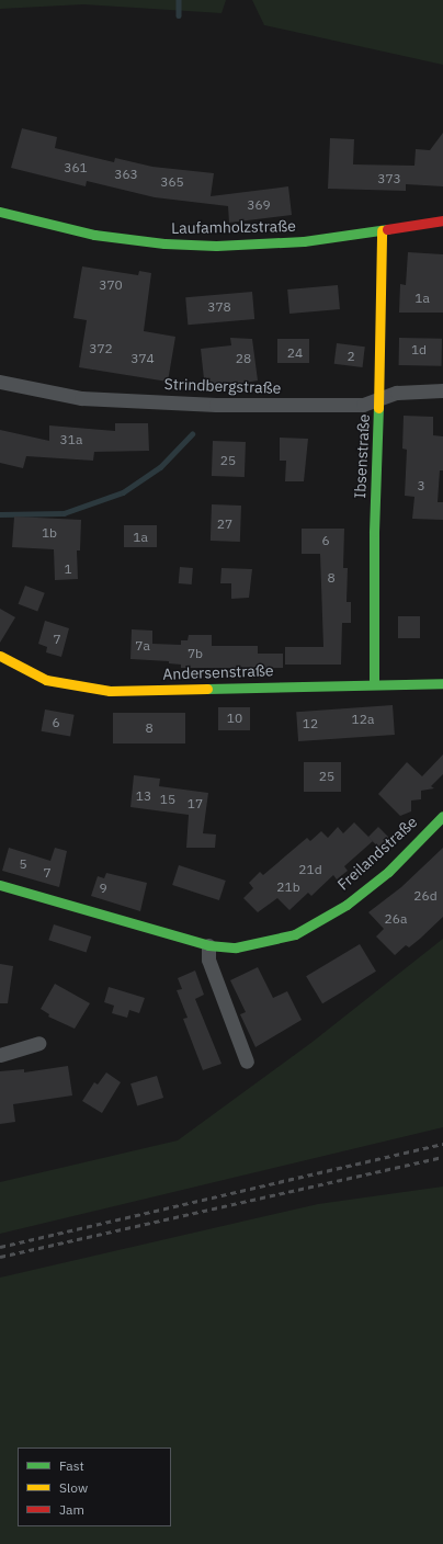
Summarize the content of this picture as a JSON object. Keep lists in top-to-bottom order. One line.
{"streets":{"street":["Laufamholzstraße","Strindbergstraße","Ibsenstraße","Andersenstraße","Freilandstraße"]},"crossings":[["Laufamholzstraße","Ibsenstraße"],["Strindbergstraße","Ibsenstraße"],["Ibsenstraße","Andersenstraße"]],"house_numbers":["361","363","373","365","369","370","1a","378","372","1d","24","2","374","28","31a","25","3","27","1b","1a","6","1","8","7","7a","7b","10","12a","6","12","8","25","13","15","17","5","21d","7","21b","9","26d","26a"],"legend":["Fast","Slow","Jam"]}
